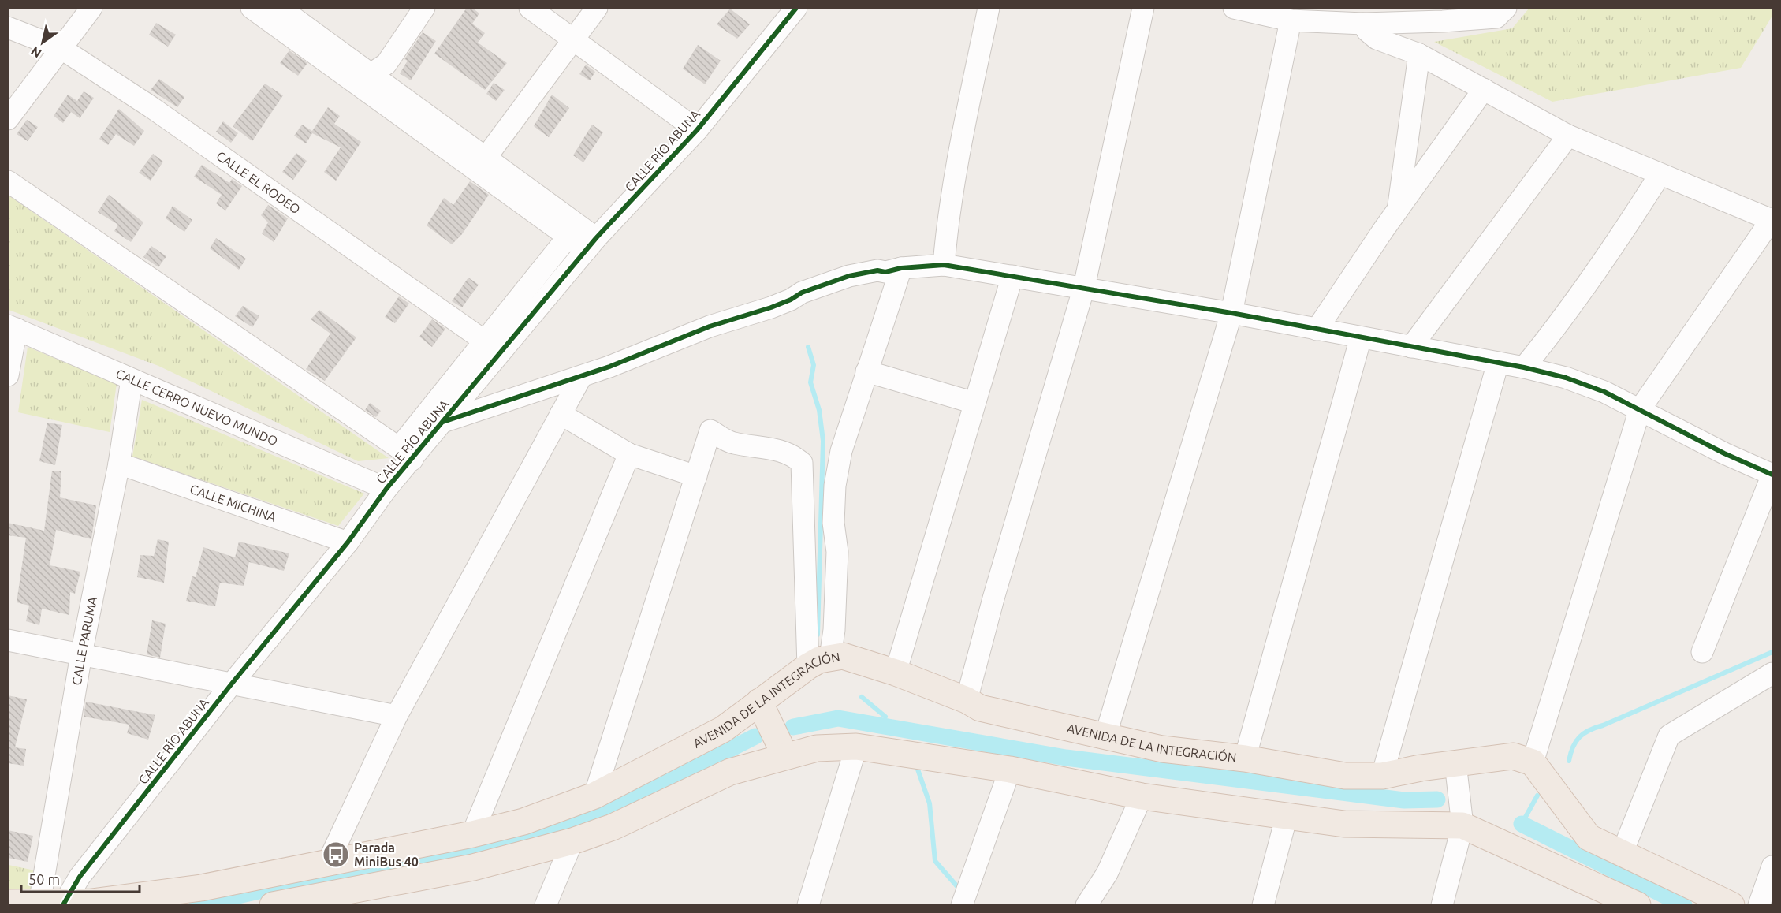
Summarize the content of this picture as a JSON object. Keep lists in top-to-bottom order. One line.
{"streets":{"main road":["AVENIDA DE LA INTEGRACIÓN"],"street":["CALLE RÍO ABUNA","CALLE EL RODEO","CALLE CERRO NUEVO MUNDO","CALLE MICHINA","CALLE PARUMA"]},"crossings":[["CALLE RÍO ABUNA","CALLE EL RODEO"],["CALLE RÍO ABUNA","CALLE CERRO NUEVO MUNDO"],["CALLE RÍO ABUNA","CALLE MICHINA"],["CALLE RÍO ABUNA","CALLE PARUMA"],["CALLE RÍO ABUNA","AVENIDA DE LA INTEGRACIÓN"],["CALLE CERRO NUEVO MUNDO","CALLE PARUMA"],["CALLE MICHINA","CALLE PARUMA"],["CALLE PARUMA","AVENIDA DE LA INTEGRACIÓN"]],"places":{"bus stop":["Parada MiniBus 40"]},"scale_bar":"50 m","north":"bottom left"}
